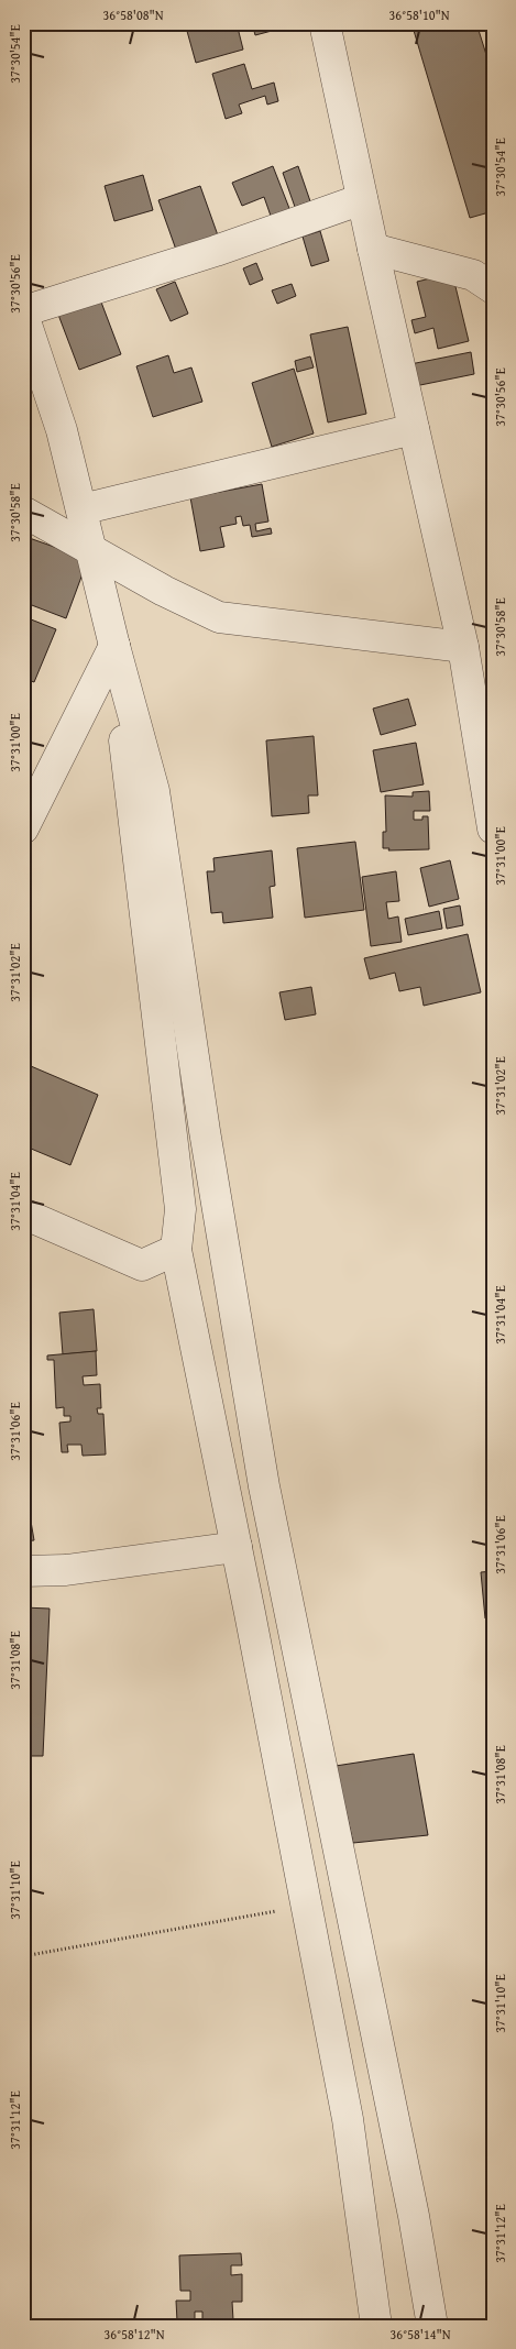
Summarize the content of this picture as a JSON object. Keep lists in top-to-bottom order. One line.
{"coordinates":["36°58'08\"N","36°58'10\"N","37°30'54\"E","37°30'56\"E","37°30'58\"E","37°31'00\"E","37°31'02\"E","37°31'04\"E","37°31'06\"E","37°31'08\"E","37°31'10\"E","37°31'12\"E","36°58'12\"N","36°58'14\"N"]}
